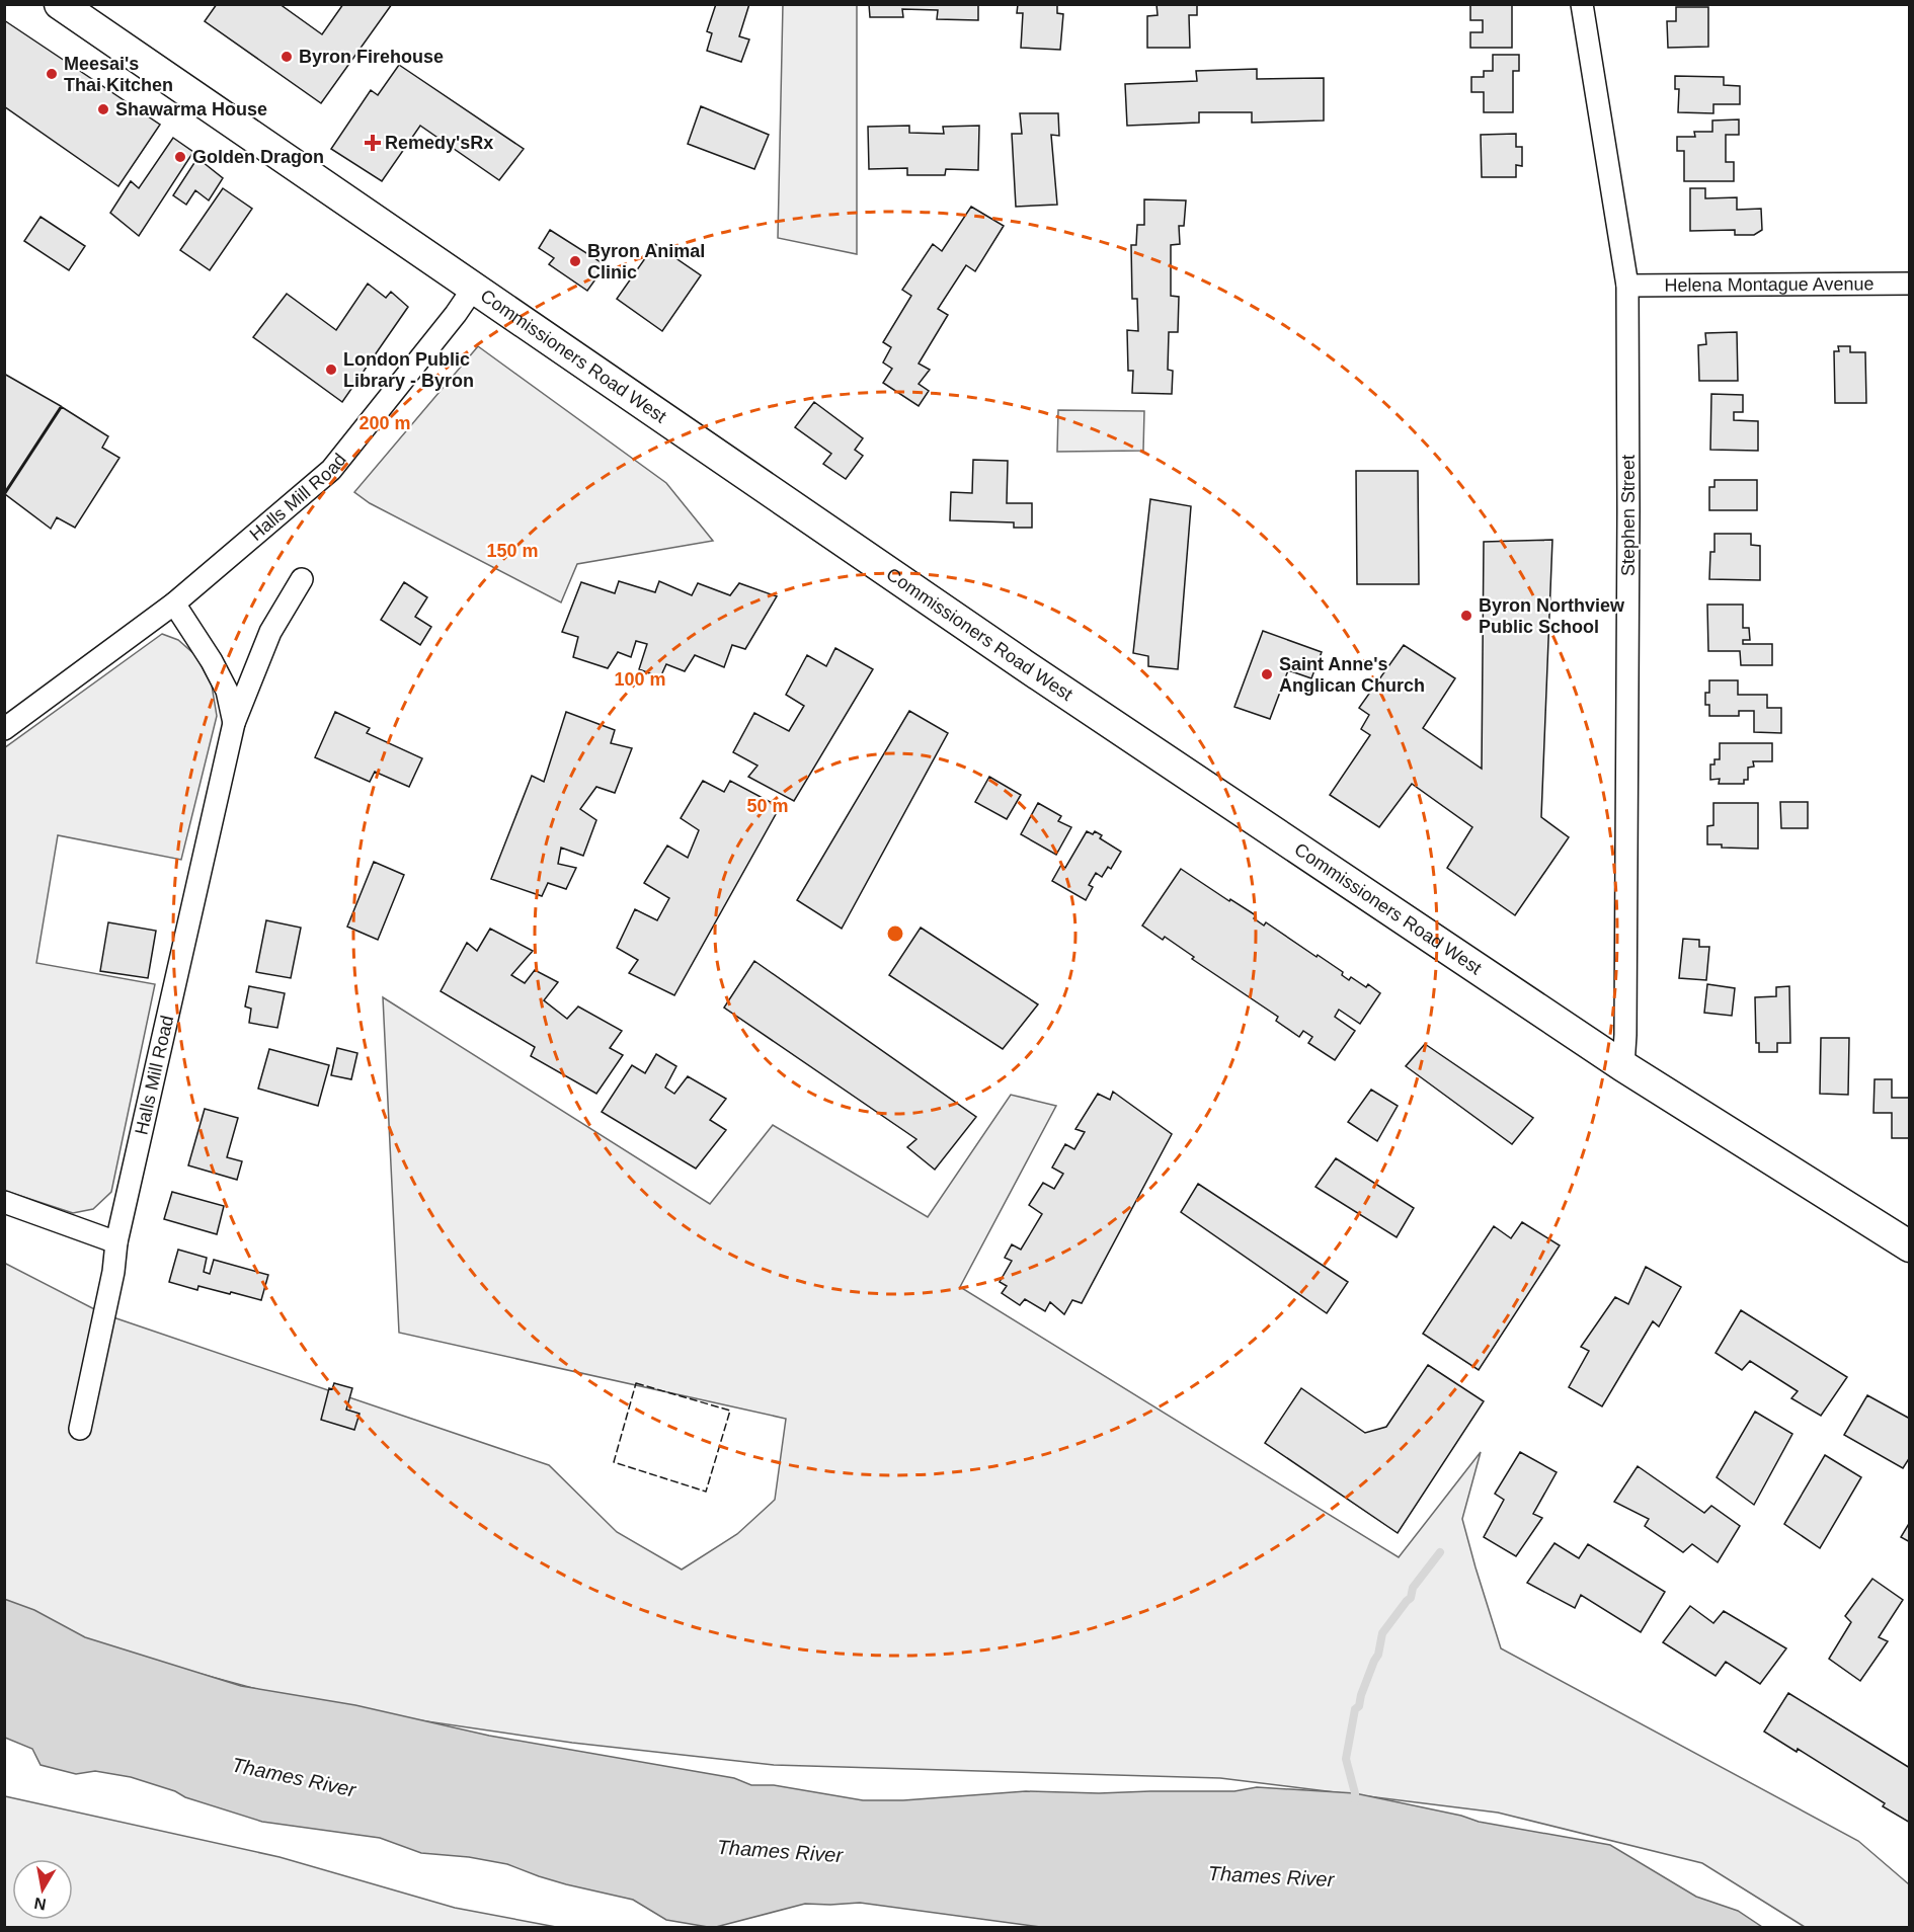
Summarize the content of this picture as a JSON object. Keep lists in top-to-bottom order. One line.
{"streets":{"main road":["Commissioners Road West"],"street":["Helena Montague Avenue","Halls Mill Road","Stephen Street"]},"crossings":[["Helena Montague Avenue","Stephen Street"],["Commissioners Road West","Halls Mill Road"],["Commissioners Road West","Stephen Street"]],"water":["Thames River"],"places":{"other":["Byron Firehouse","Meesai's Thai Kitchen","Shawarma House","Golden Dragon","Byron Animal Clinic","London Public Library - Byron","Byron Northview Public School","Saint Anne's Anglican Church"],"health":["Remedy'sRx"]},"north":"bottom","rings":["200 m","150 m","100 m","50 m"]}
